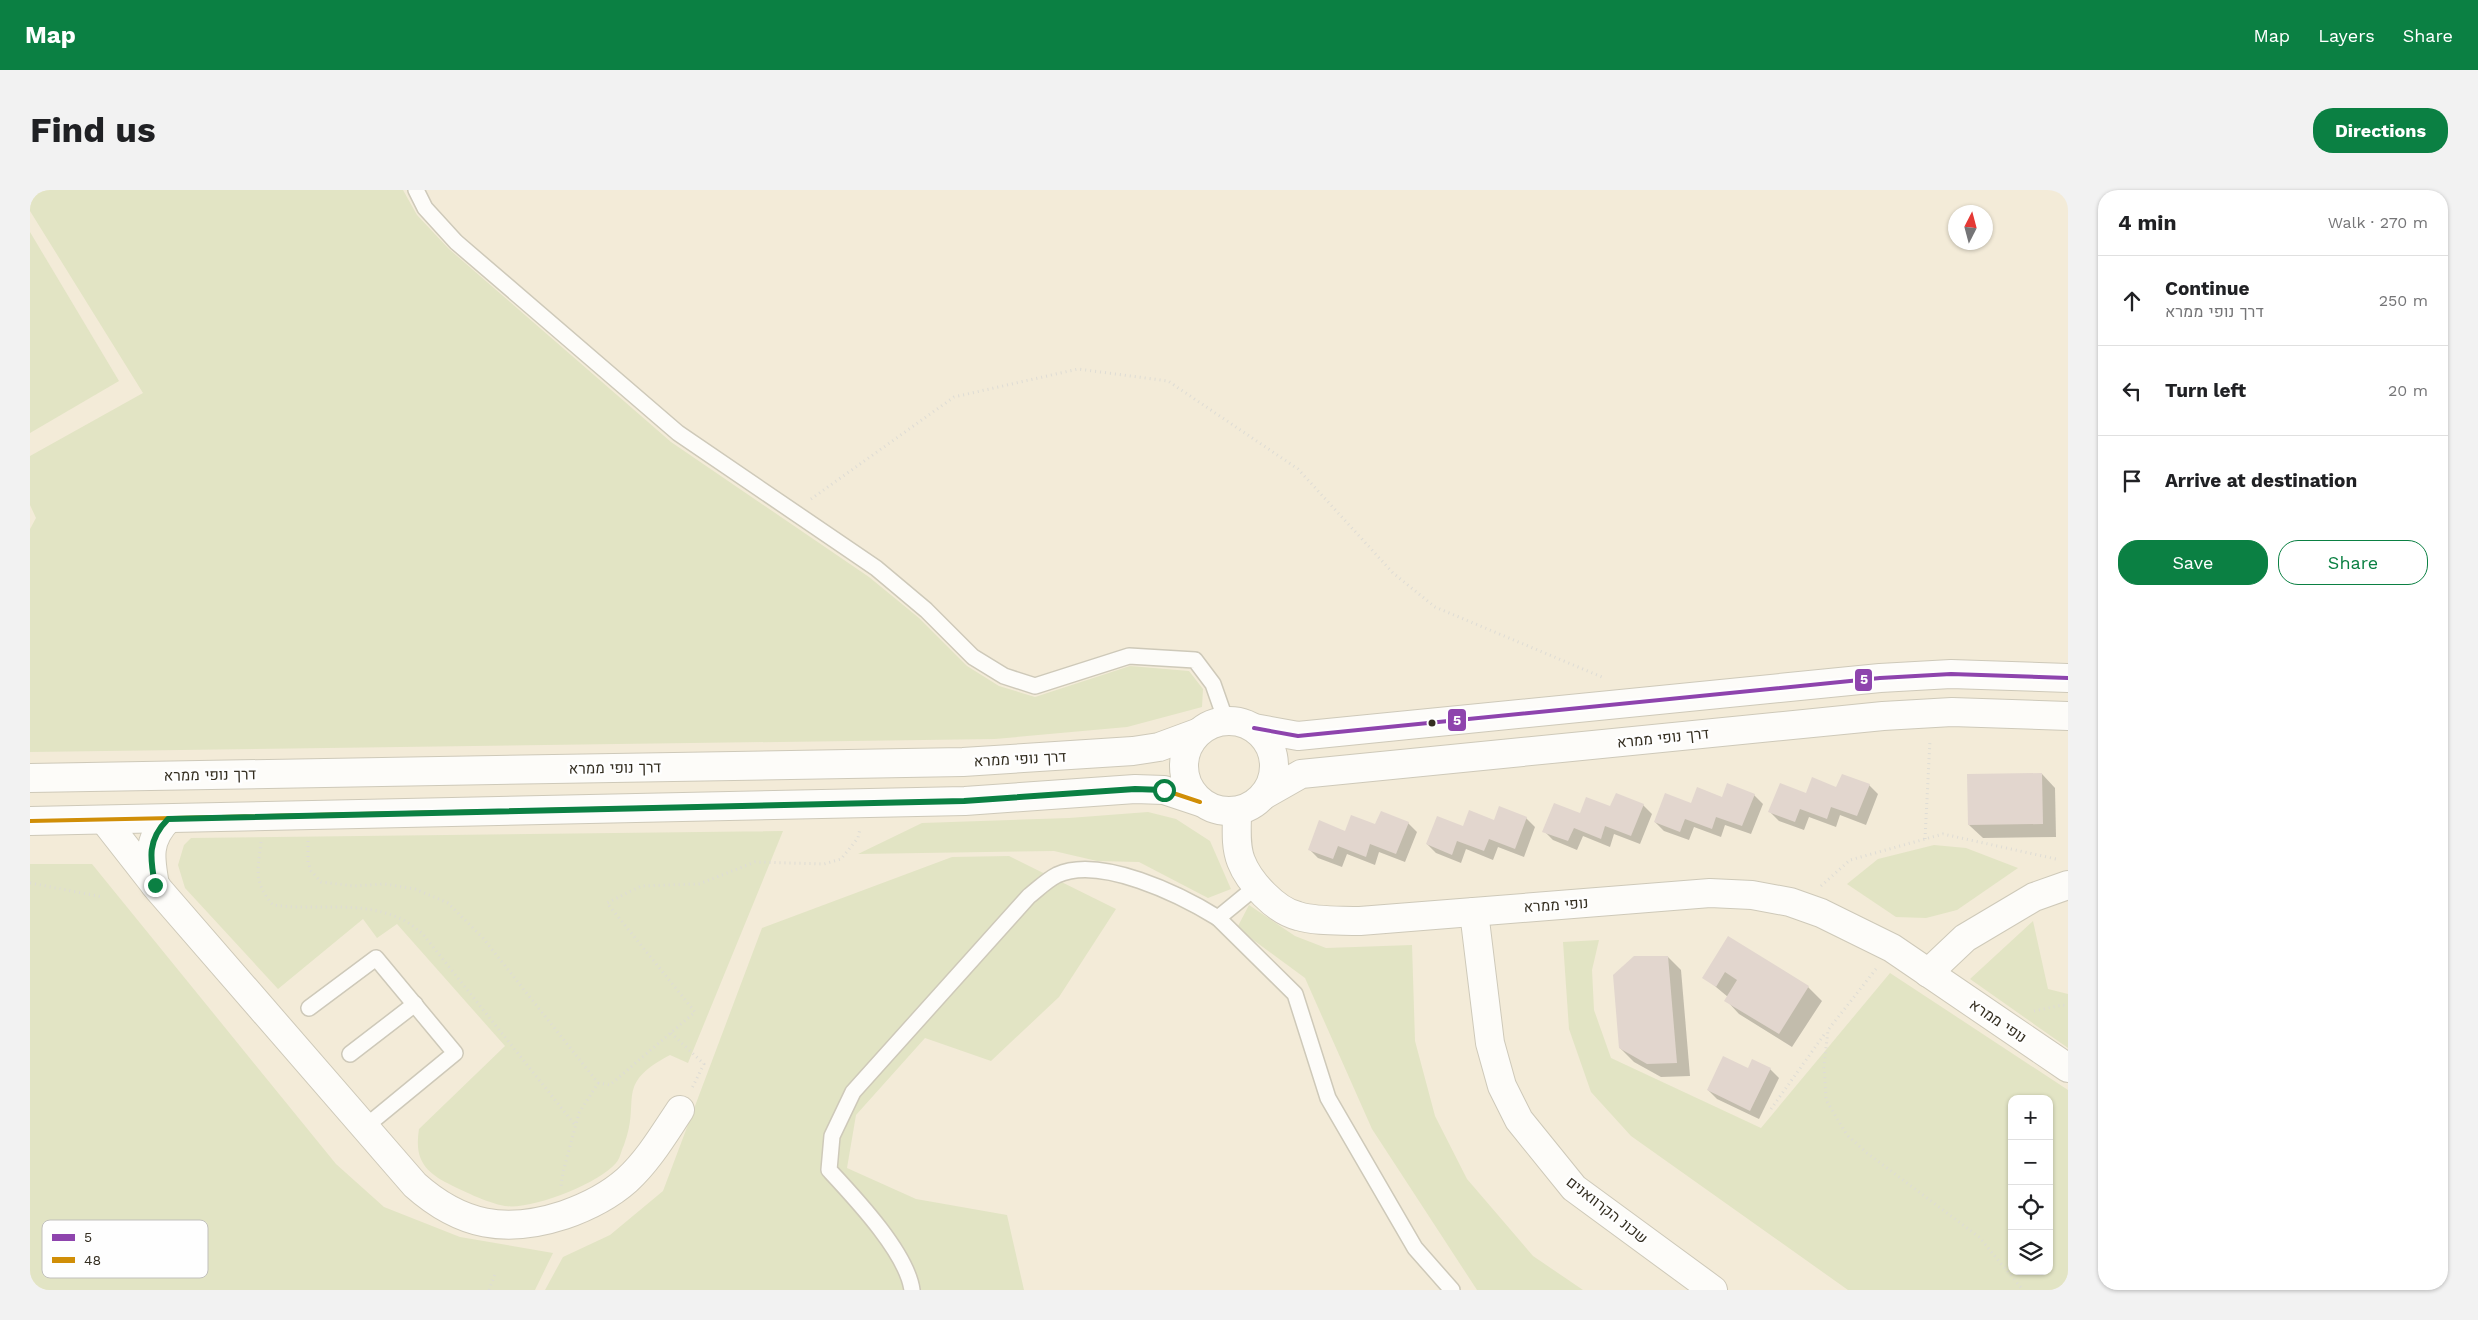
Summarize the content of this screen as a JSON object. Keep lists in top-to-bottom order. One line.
{"streets":{"main road":["דרך נופי ממרא","נופי ממרא","שכונ הקרוואנים"]},"crossings":[["דרך נופי ממרא","נופי ממרא"],["נופי ממרא","שכונ הקרוואנים"]],"lines":["transit line 5","transit line 48"],"legend":["5","48"],"north":"top","page":{"header":"Map","nav":["Map","Layers","Share"],"buttons":["Directions",["Save","Share"]],"title":"Find us","heading":["4 min","Walk · 270 m"],"list":[["Continue","דרך נופי ממרא","250 m"],["Turn left","20 m"],"Arrive at destination"],"map_buttons":["+","−"]}}
